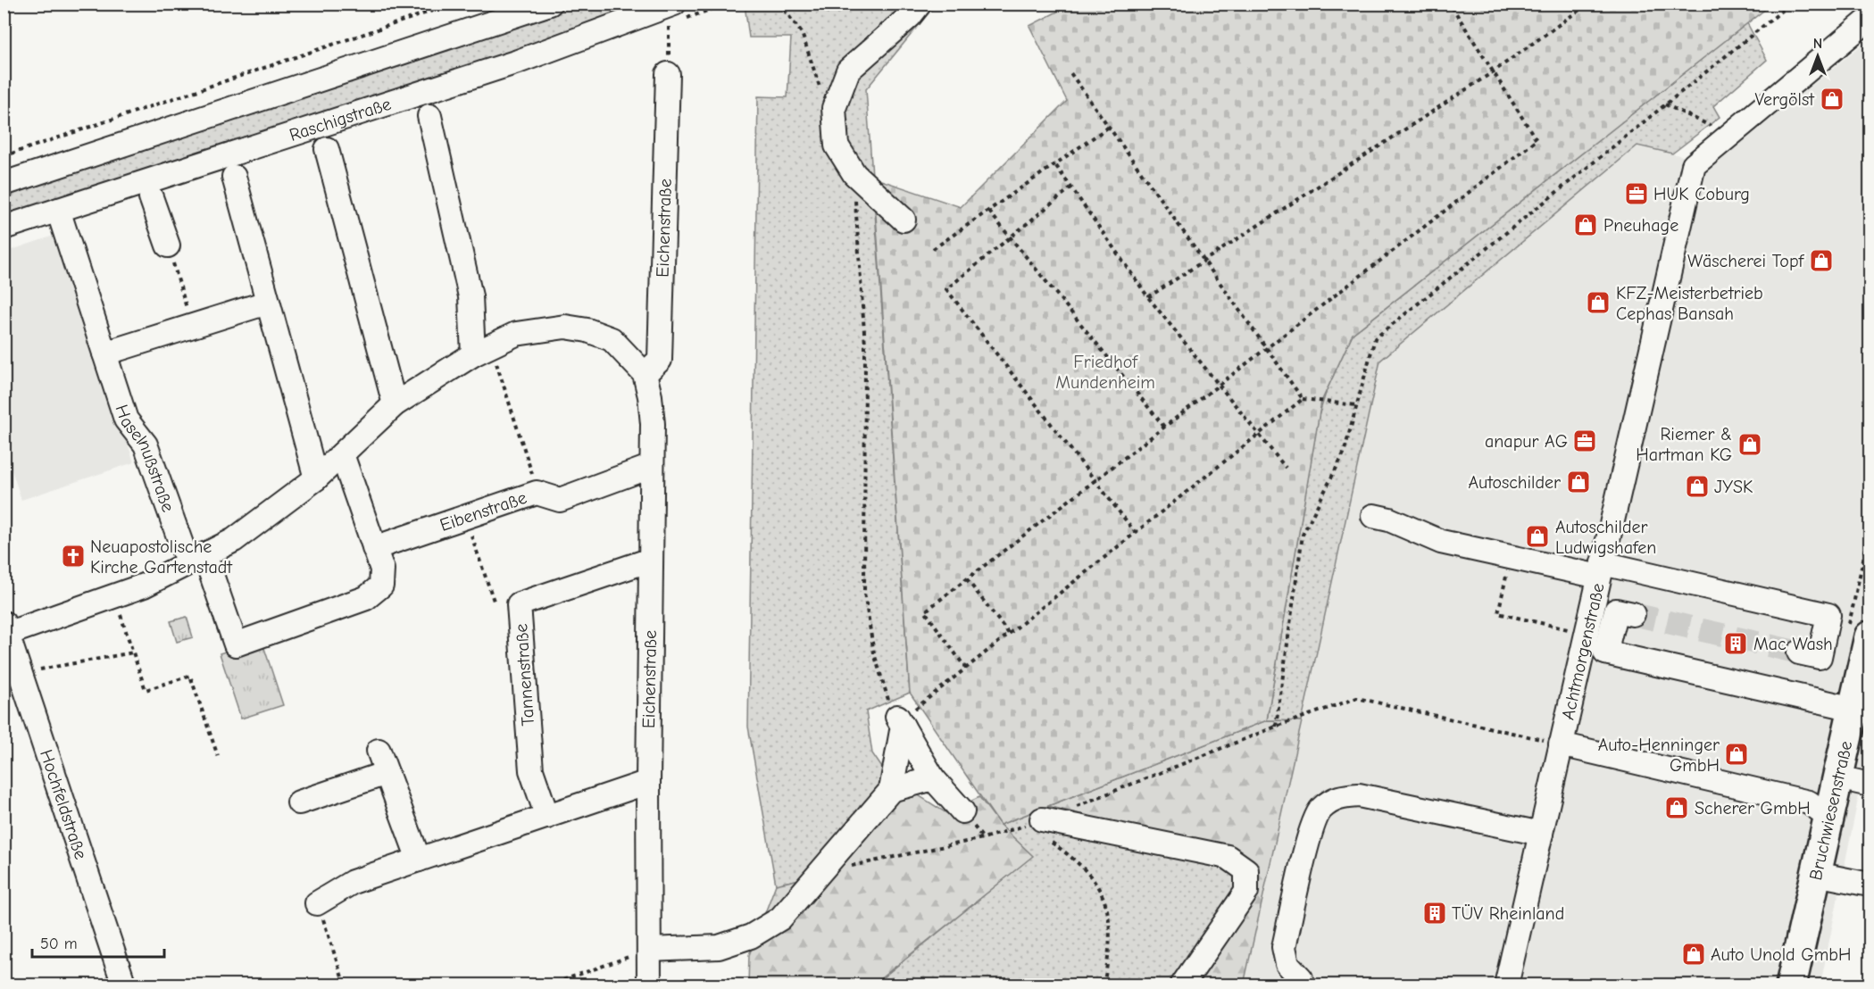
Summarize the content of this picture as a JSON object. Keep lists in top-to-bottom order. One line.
{"streets":{"main road":["Bruchwiesenstraße"],"street":["Raschigstraße","Eichenstraße","Haselnußstraße","Eibenstraße","Achtmorgenstraße","Tannenstraße","Hochfeldstraße"]},"crossings":[["Raschigstraße","Haselnußstraße"],["Eichenstraße","Eibenstraße"],["Eichenstraße","Tannenstraße"]],"parks":["Friedhof Mundenheim"],"places":{"shop":["Vergölst","Pneuhage","Wäscherei Topf","KFZ-Meisterbetrieb Cephas Bansah","Riemer & Hartman KG","Autoschilder","JYSK","Autoschilder Ludwigshafen","Auto-Henninger GmbH","Scherer GmbH","Auto Unold GmbH"],"office":["HUK Coburg","anapur AG"],"church":["Neuapostolische Kirche Gartenstadt"],"building":["Mac Wash","TÜV Rheinland"]},"scale_bar":"50 m","north":"top"}
